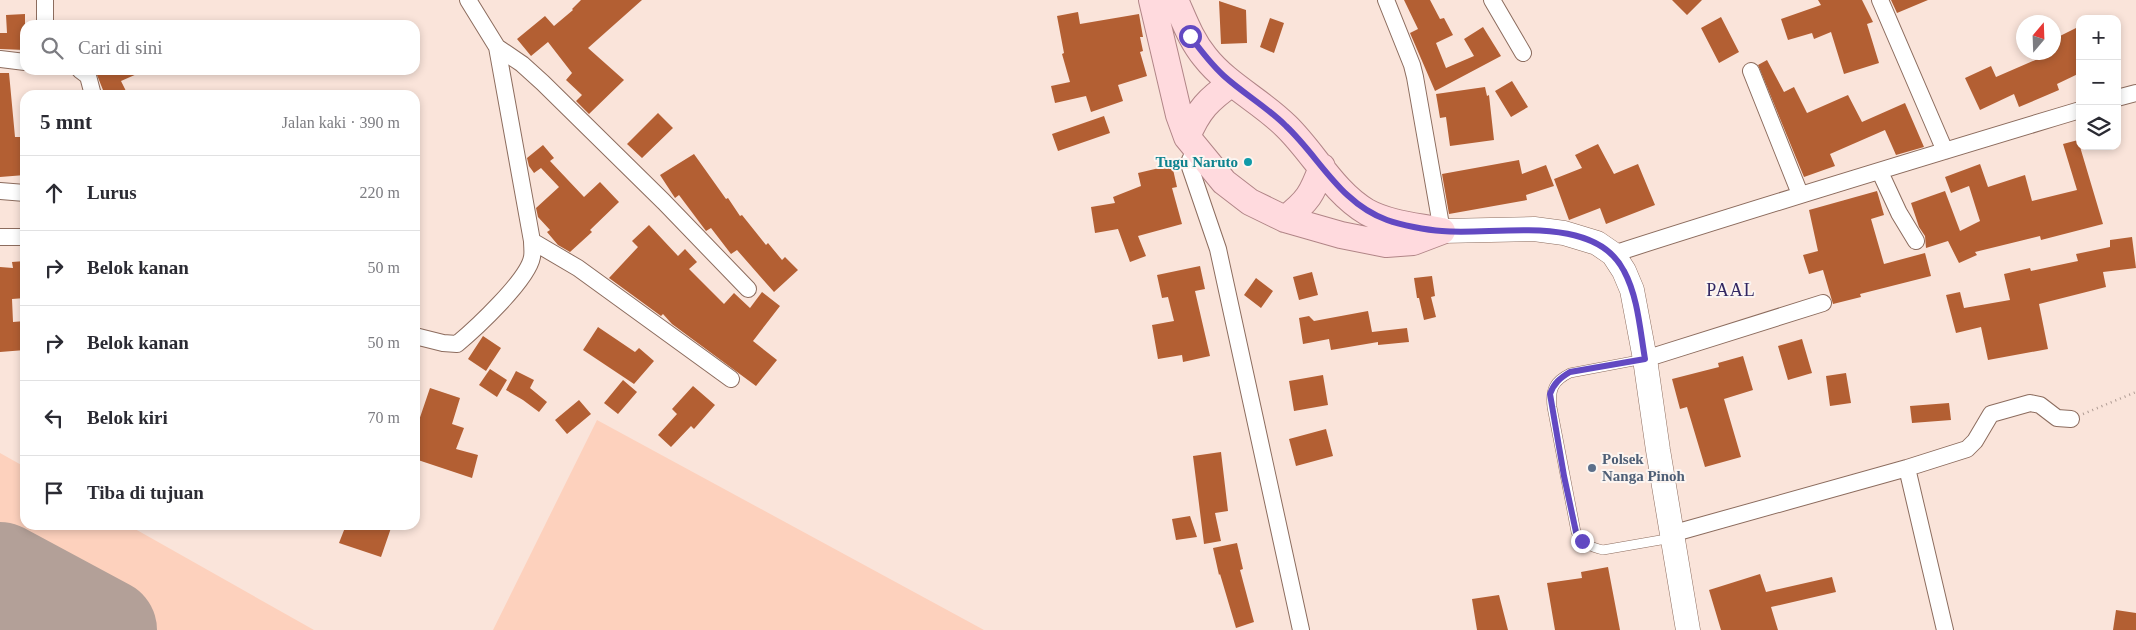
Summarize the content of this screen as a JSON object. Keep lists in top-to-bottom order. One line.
{"districts":["PAAL"],"places":["Tugu Naruto","Polsek Nanga Pinoh"],"north":"top","page":{"map_buttons":["+","−"],"search":"Cari di sini","heading":["5 mnt","Jalan kaki · 390 m"],"list":[["Lurus","220 m"],["Belok kanan","50 m"],["Belok kanan","50 m"],["Belok kiri","70 m"],"Tiba di tujuan"]}}
